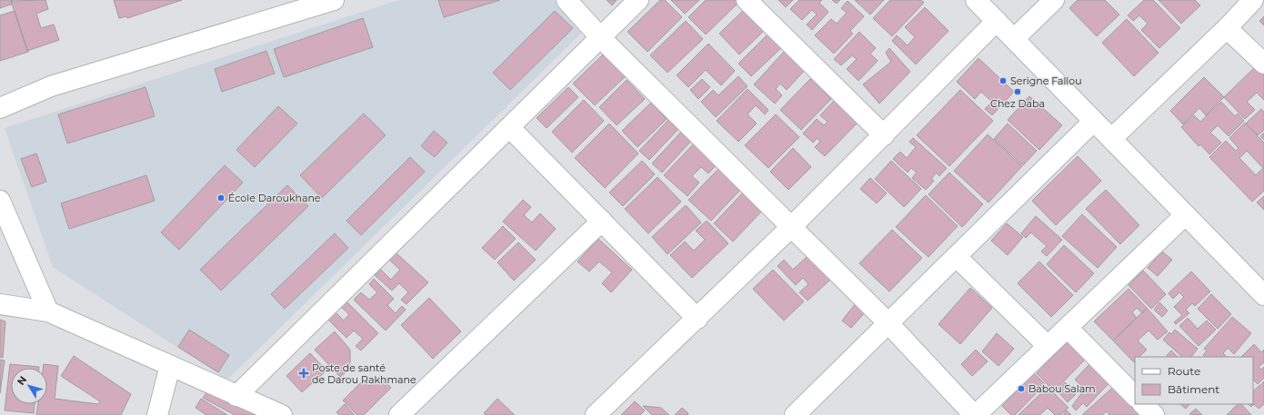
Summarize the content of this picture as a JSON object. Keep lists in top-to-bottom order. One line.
{"places":{"other":["Serigne Fallou","Chez Daba","École Daroukhane","Babou Salam"],"health":["Poste de santé de Darou Rakhmane"]},"legend":["Route","Bâtiment"],"north":"top left"}
